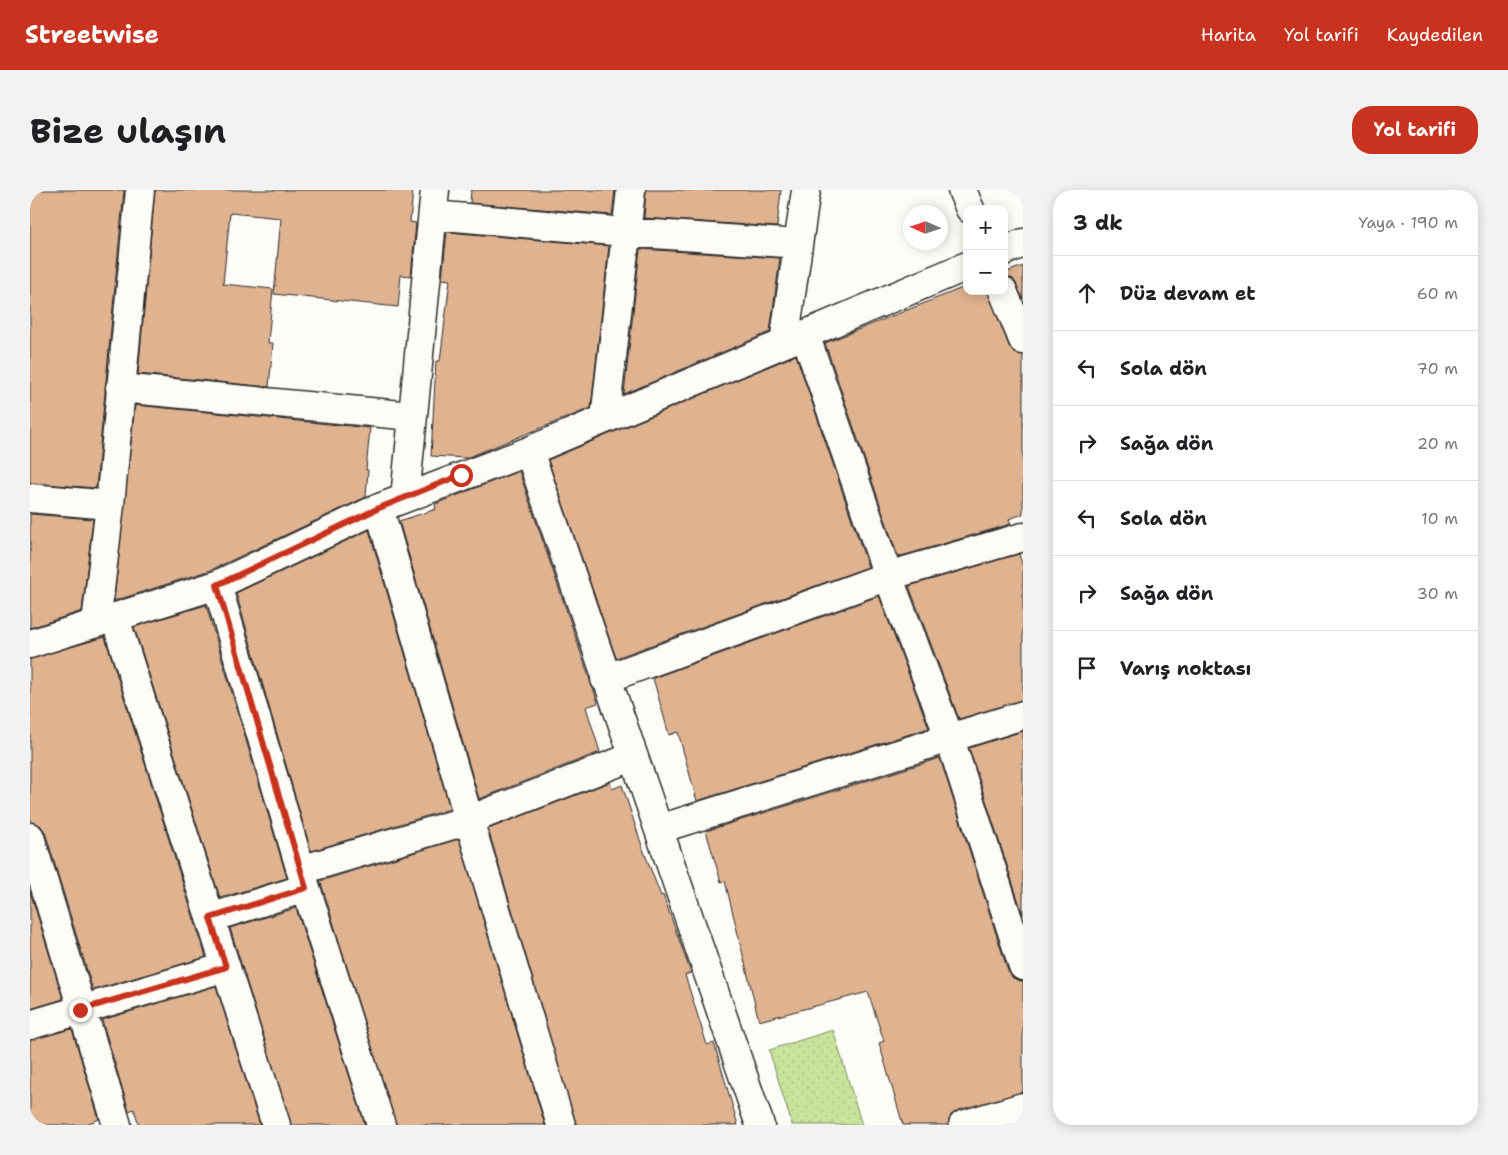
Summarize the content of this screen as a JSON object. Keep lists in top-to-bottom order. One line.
{"north":"left","page":{"header":"Streetwise","nav":["Harita","Yol tarifi","Kaydedilen"],"buttons":"Yol tarifi","title":"Bize ulaşın","heading":["3 dk","Yaya · 190 m"],"map_buttons":["+","−"],"list":[["Düz devam et","60 m"],["Sola dön","70 m"],["Sağa dön","20 m"],["Sola dön","10 m"],["Sağa dön","30 m"],"Varış noktası"]}}
